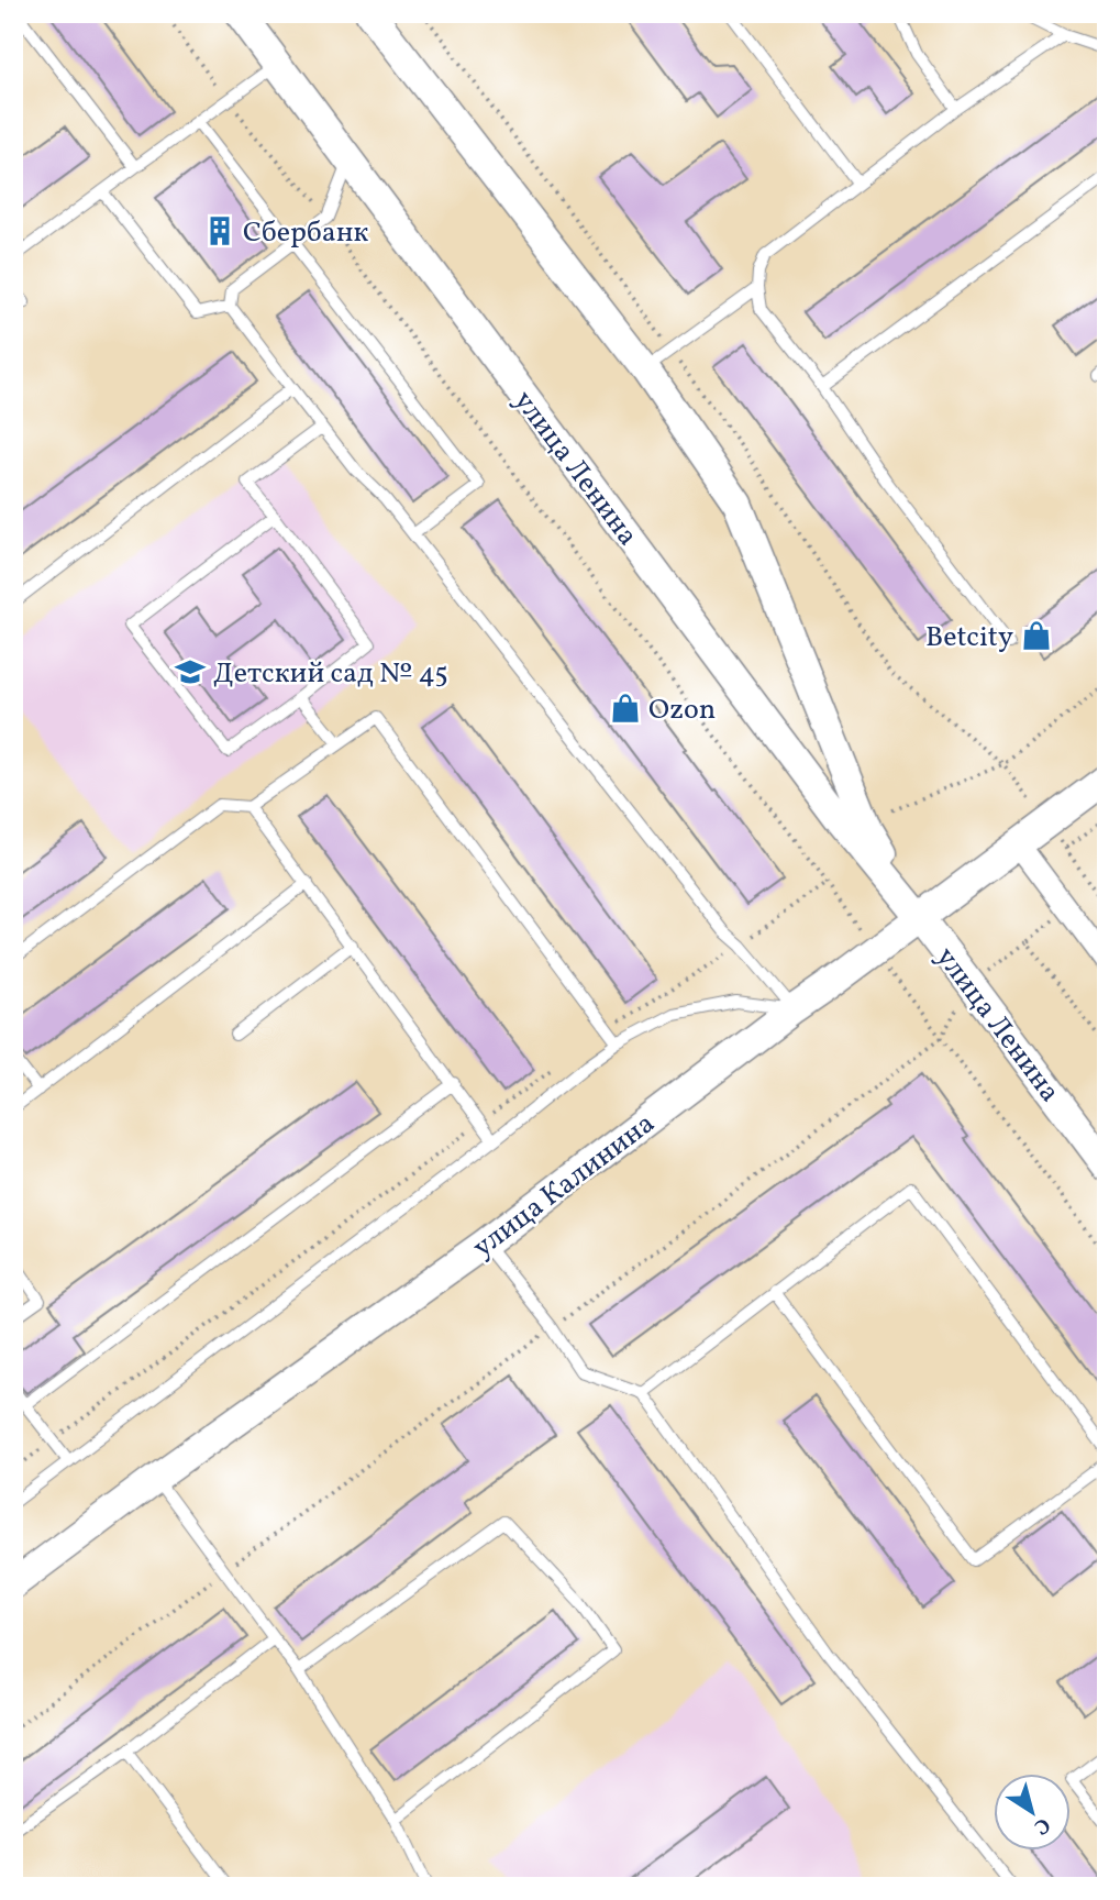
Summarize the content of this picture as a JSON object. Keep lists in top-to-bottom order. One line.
{"streets":{"street":["улица Ленина","улица Калинина"]},"crossings":[["улица Ленина","улица Калинина"]],"places":{"building":["Сбербанк"],"shop":["Betcity","Ozon"],"school or university":["Детский сад № 45"]},"north":"bottom right"}
